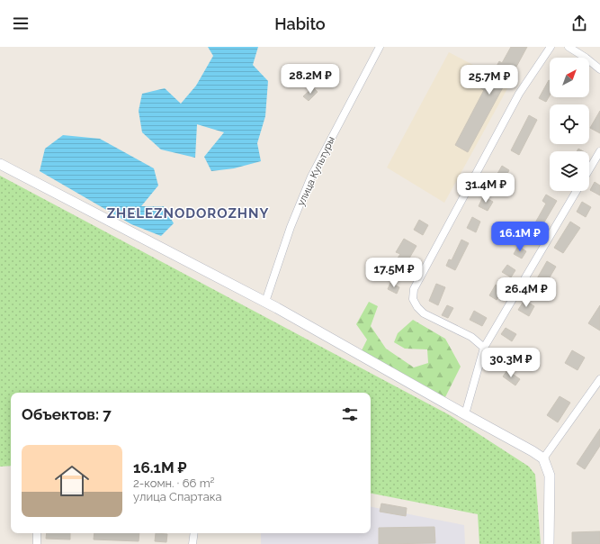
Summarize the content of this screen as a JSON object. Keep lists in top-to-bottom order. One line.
{"streets":{"street":["улица Культуры"]},"districts":["ZHELEZNODOROZHNY"],"north":"top right","page":{"header":"Habito","price":["28.2M ₽","25.7M ₽","31.4M ₽","16.1M ₽","17.5M ₽","26.4M ₽","30.3M ₽"],"heading":"Объектов: 7","list":[{"name":"16.1M ₽","note":"2-комн. · 66 m² · улица Спартака"}]}}
